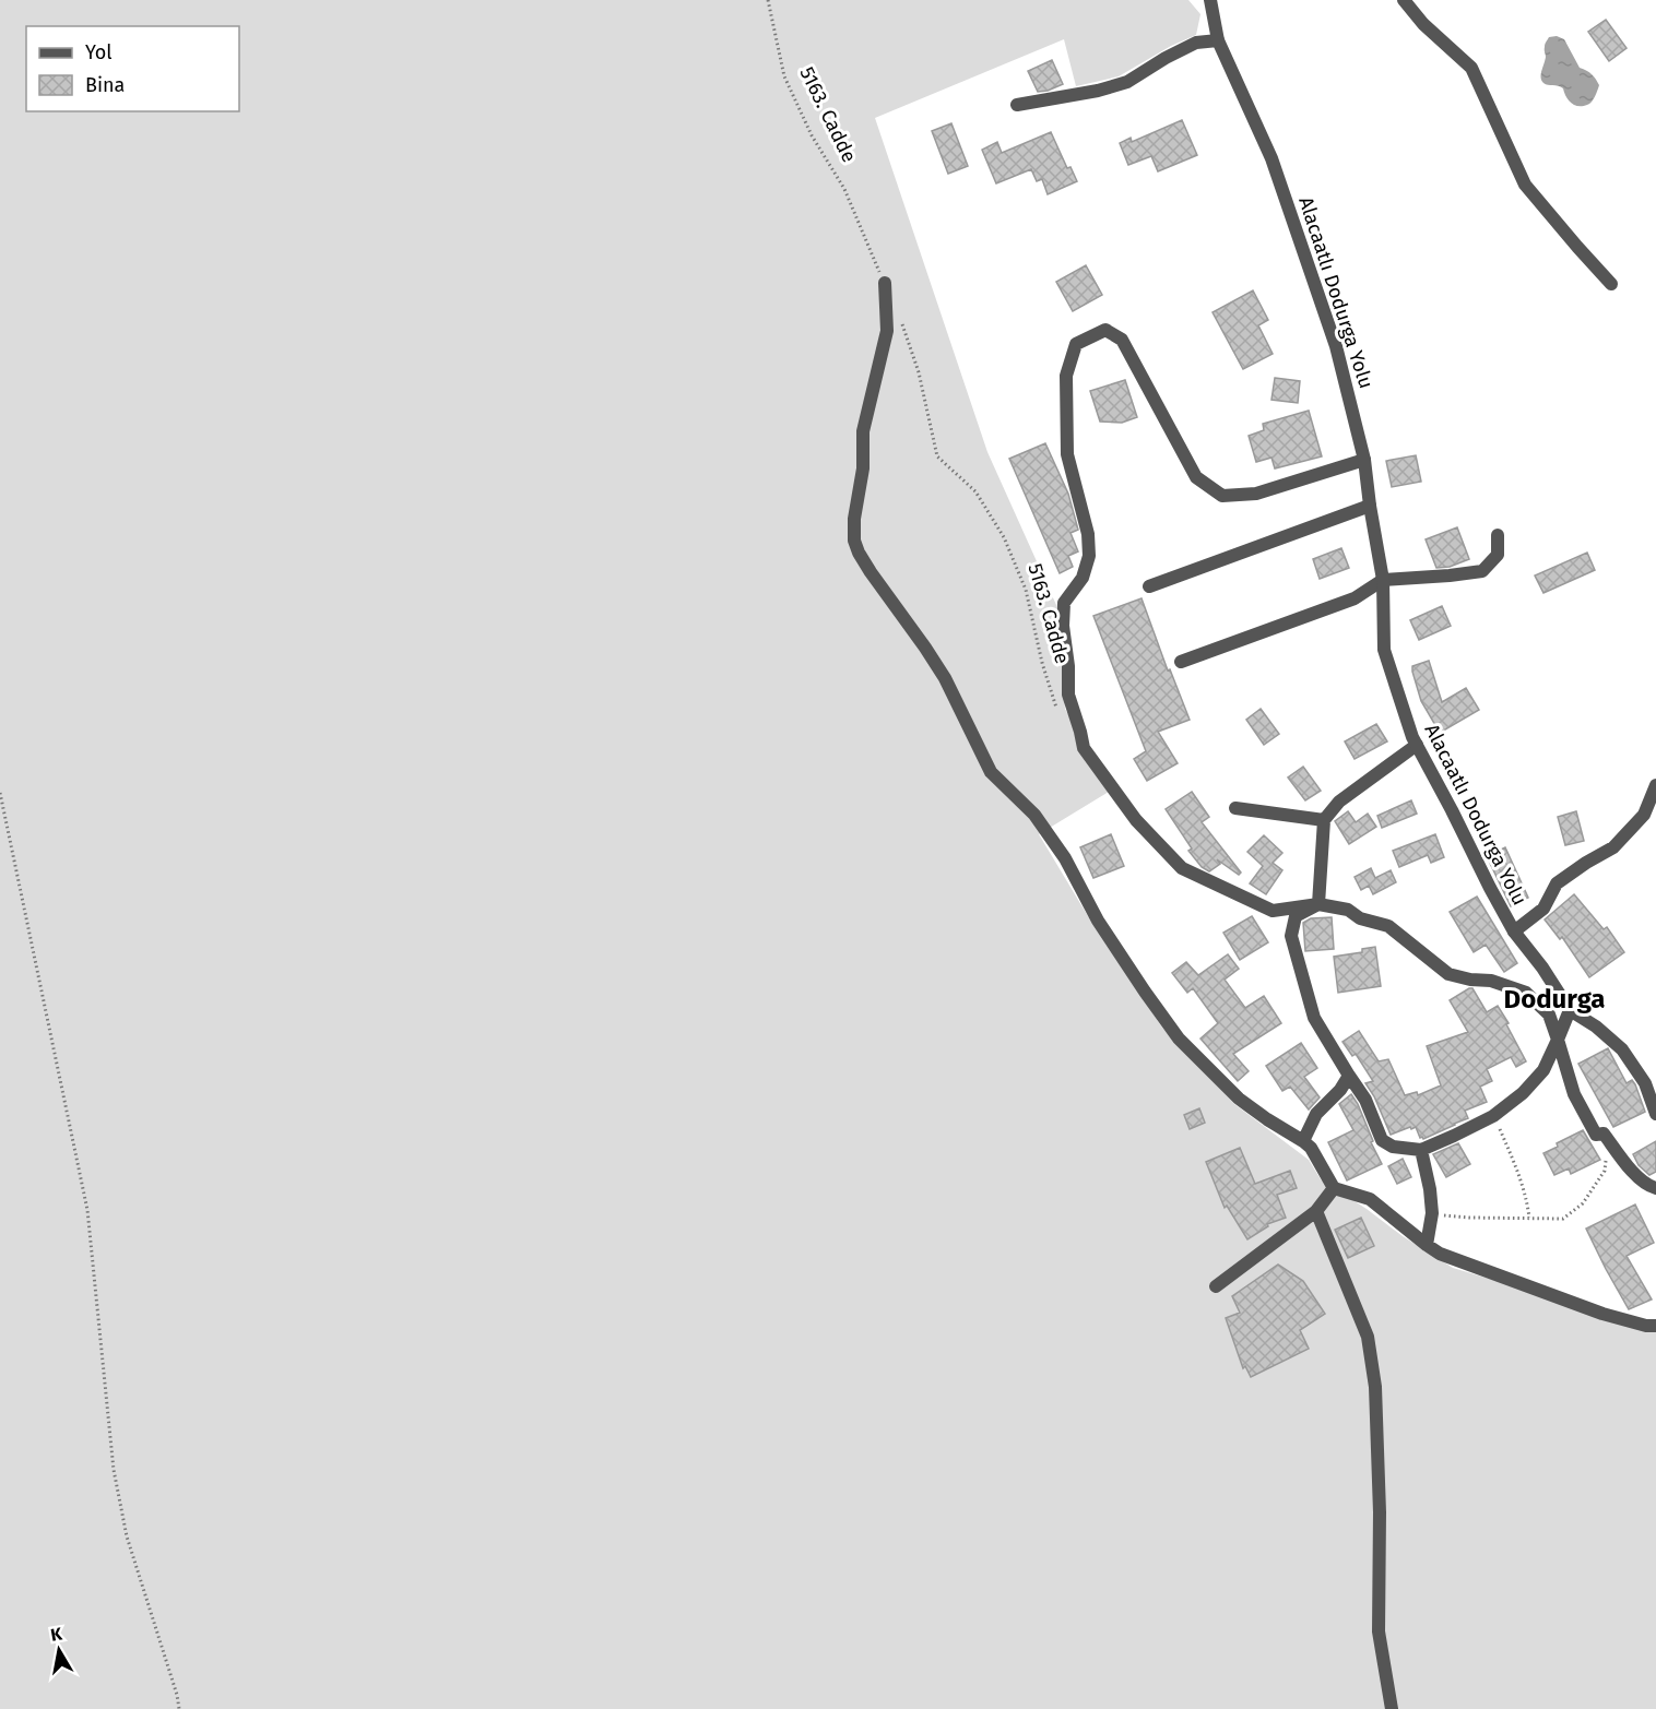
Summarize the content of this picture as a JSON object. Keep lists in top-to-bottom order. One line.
{"streets":{"street":["Alacaatlı Dodurga Yolu"],"path":["5163. Cadde"]},"districts":["Dodurga"],"legend":["Yol","Bina"],"north":"top"}
